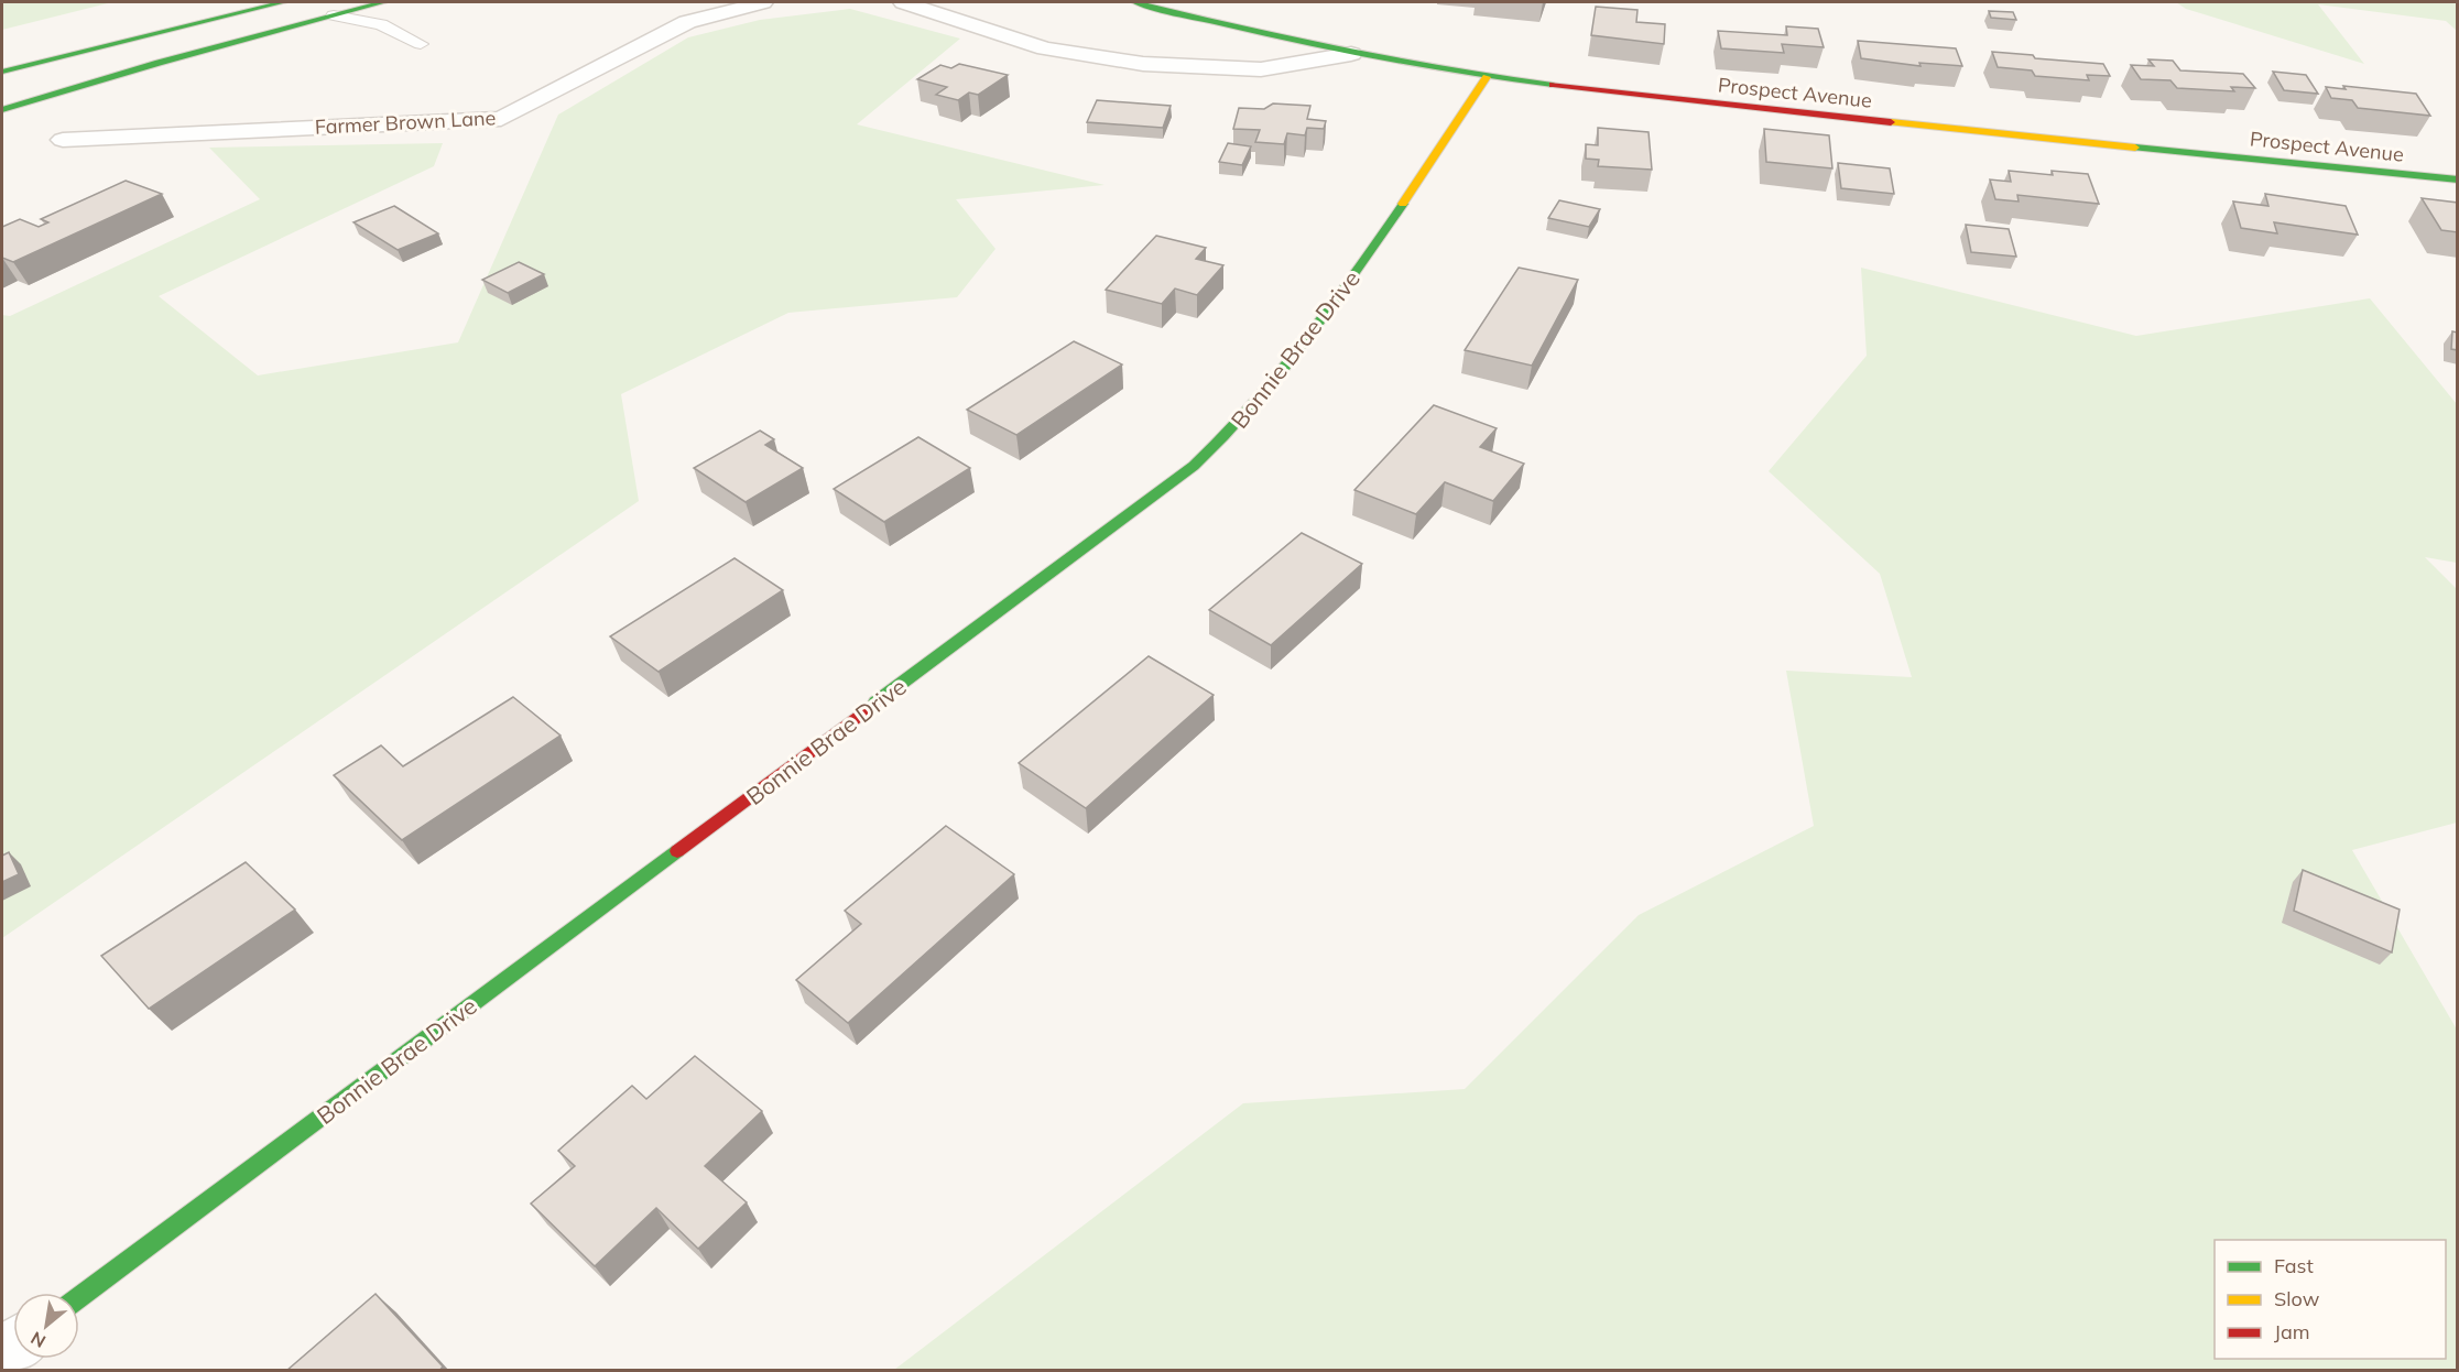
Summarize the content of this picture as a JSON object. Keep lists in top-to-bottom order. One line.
{"streets":{"main road":["Prospect Avenue","Bonnie Brae Drive"],"street":["Farmer Brown Lane"]},"crossings":[["Prospect Avenue","Bonnie Brae Drive"]],"legend":["Fast","Slow","Jam"],"north":"bottom left"}
